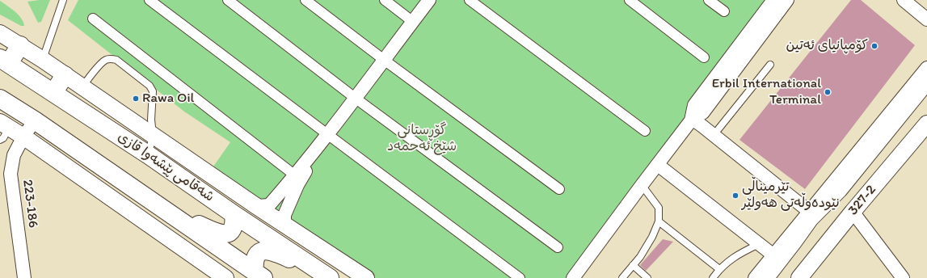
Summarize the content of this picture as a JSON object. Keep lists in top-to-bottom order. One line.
{"streets":{"highway":["شەقامی پێشەوا قازی"],"street":["327-2","223-186"]},"parks":["گۆڕستانی شێخ ئەحمەد"],"places":["کۆمپانیای ئەتین","Erbil International Terminal","Rawa Oil","تێرمیناڵی نێودەوڵەتی هەولێر"]}
